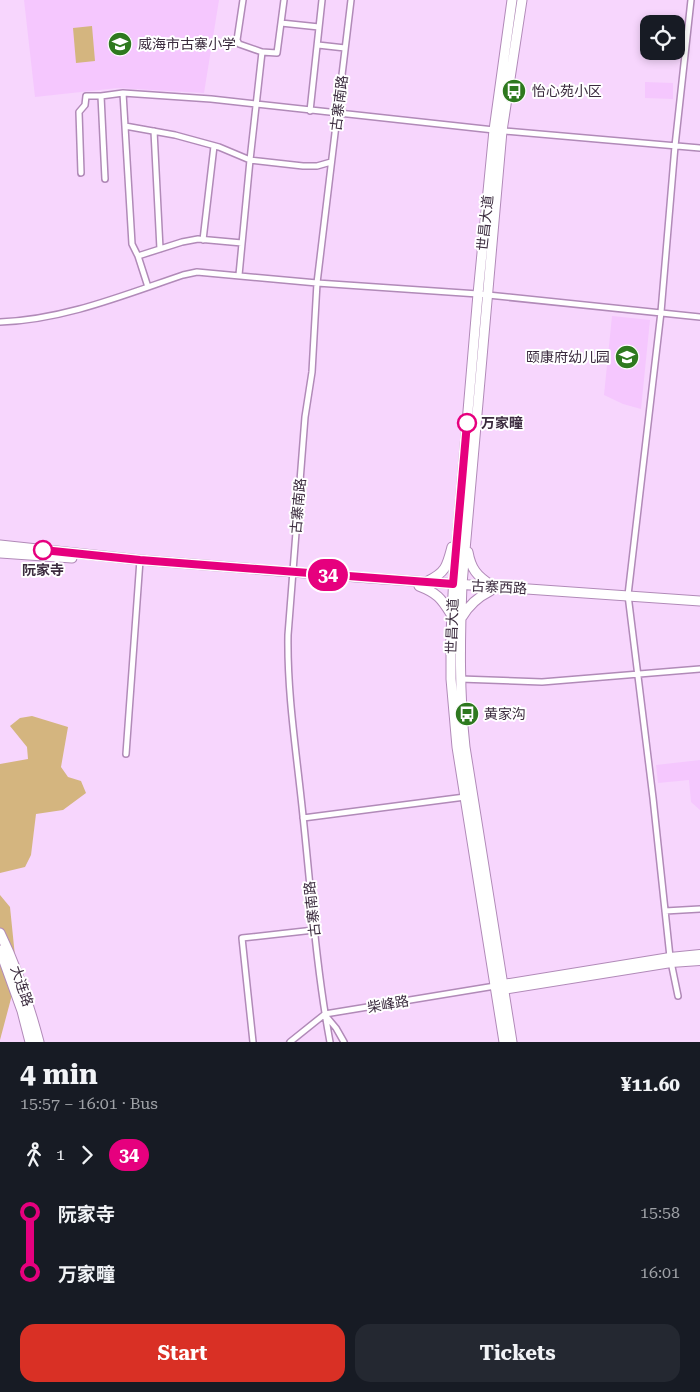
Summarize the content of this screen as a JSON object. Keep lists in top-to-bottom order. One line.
{"streets":{"main road":["世昌大道","古寨西路","大连路"],"street":["古寨南路","柴峰路"]},"crossings":[["古寨南路","古寨西路"],["古寨南路","柴峰路"],["世昌大道","古寨西路"],["世昌大道","柴峰路"]],"places":{"school or university":["威海市古寨小学","颐康府幼儿园"],"bus stop":["怡心苑小区","黄家沟"],"other":["万家疃","阮家寺"]},"lines":["bus line 34"],"page":{"on_map":"34","heading":["4 min","15:57 – 16:01 · Bus","¥11.60"],"legs":["1","34"],"list":[{"name":"阮家寺","value":"15:58"},{"name":"万家疃","value":"16:01"}],"buttons":["Start","Tickets"]}}
